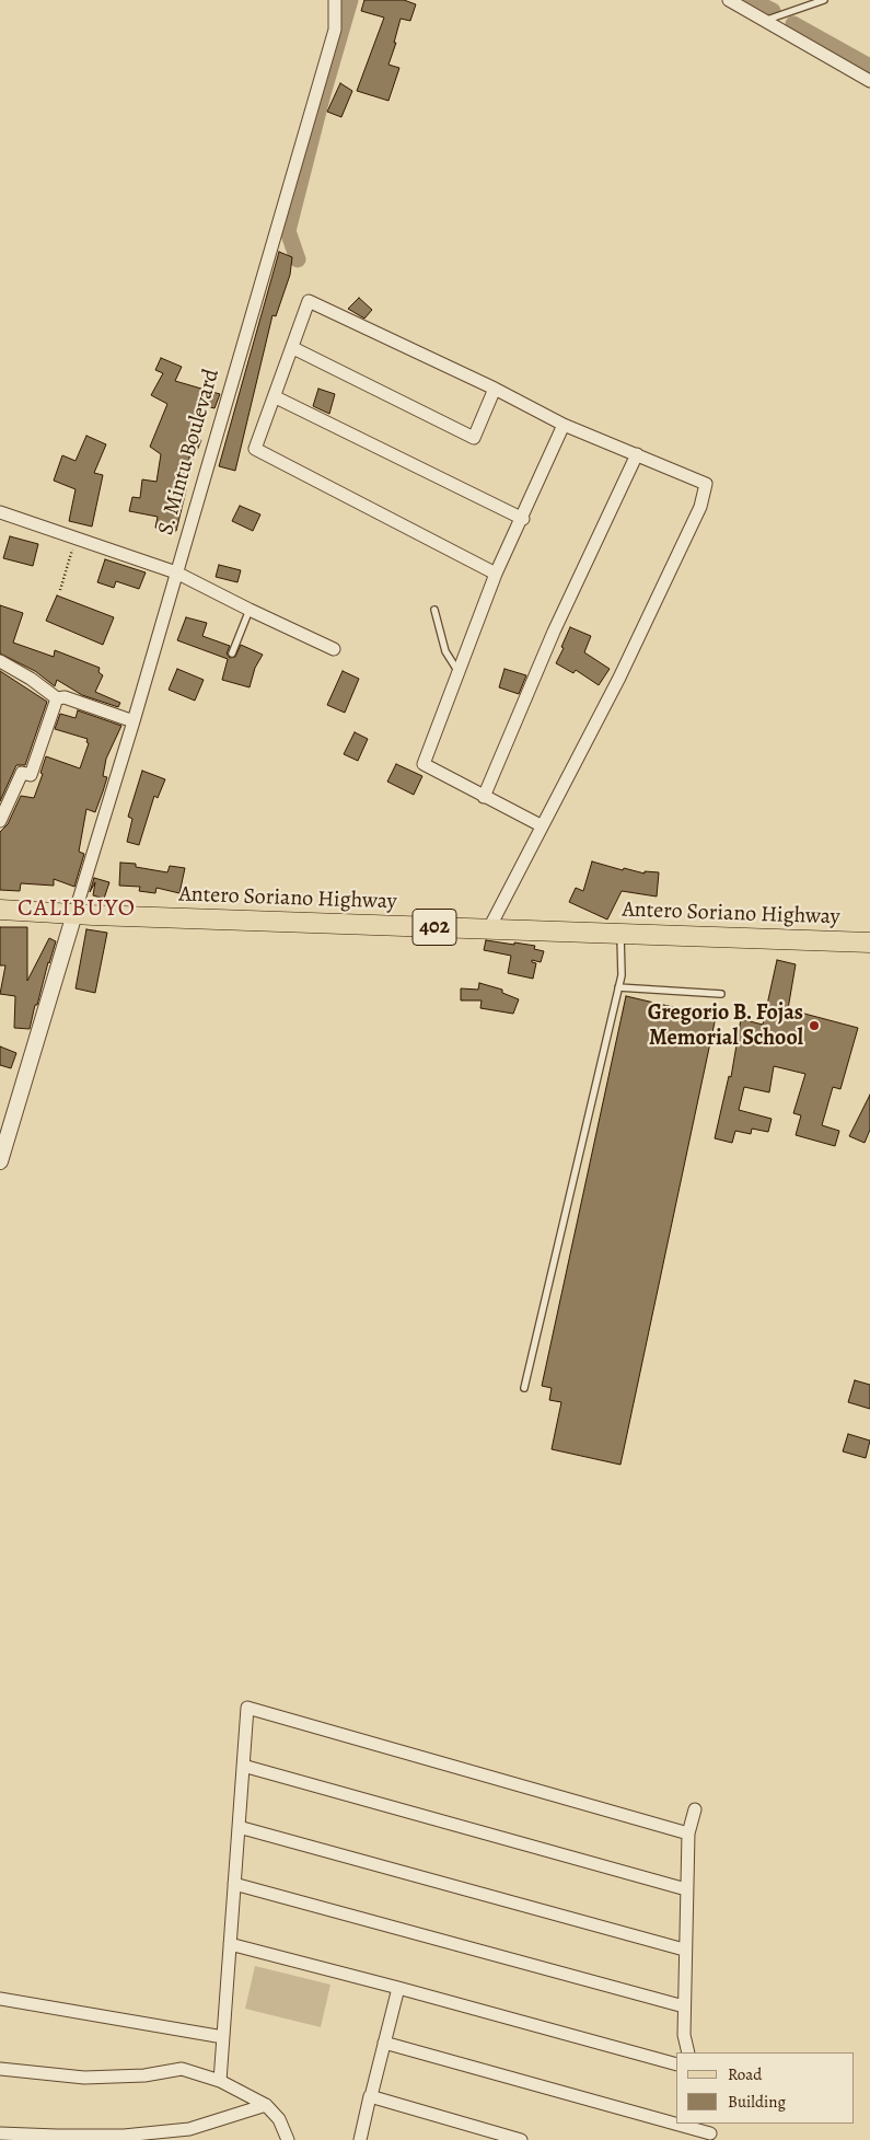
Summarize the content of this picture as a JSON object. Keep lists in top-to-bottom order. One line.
{"streets":{"main road":["Antero Soriano Highway","402"],"street":["S. Mintu Boulevard"]},"crossings":[["S. Mintu Boulevard","Antero Soriano Highway"]],"districts":["CALIBUYO"],"places":["Gregorio B. Fojas Memorial School"],"legend":["Road","Building"]}
